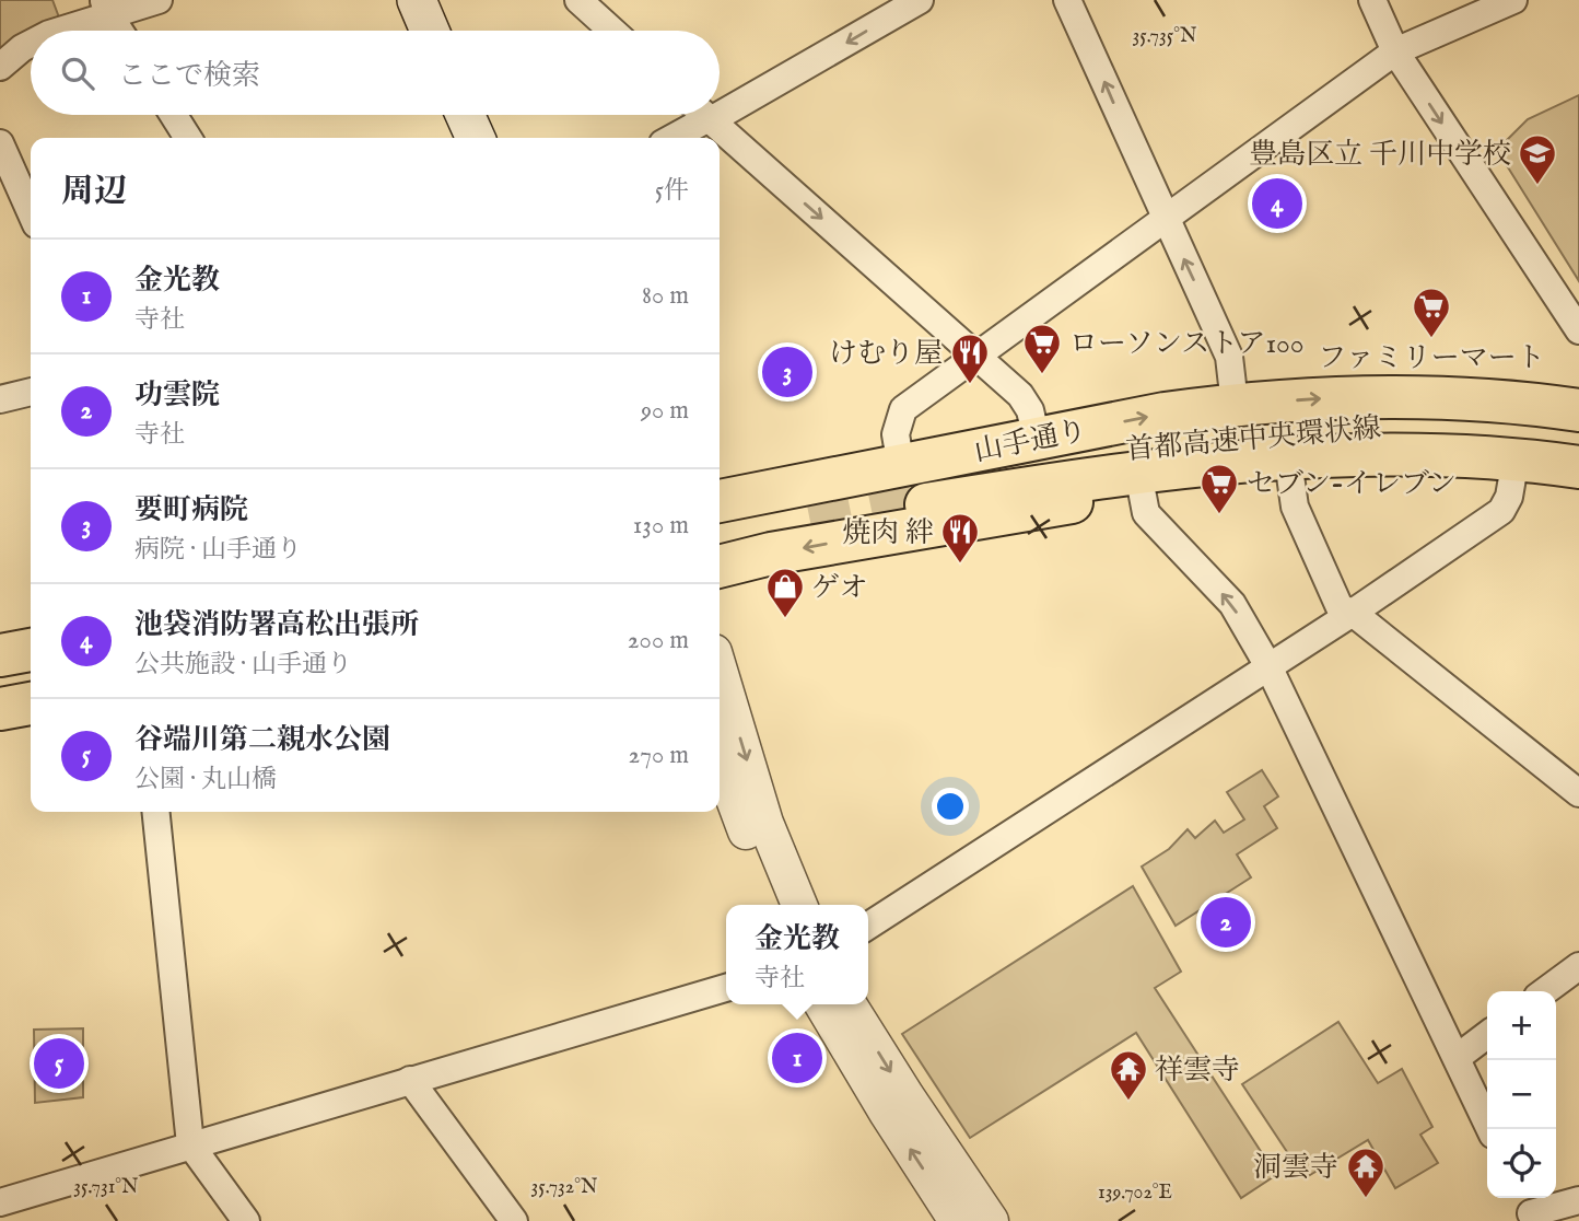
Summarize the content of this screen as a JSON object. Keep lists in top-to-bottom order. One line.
{"streets":{"main road":["首都高速中央環状線","山手通り"]},"crossings":[["首都高速中央環状線","山手通り"]],"places":{"school or university":["豊島区立 千川中学校"],"supermarket":["ファミリーマート","ローソンストア100","セブン-イレブン"],"restaurant":["けむり屋","焼肉 絆"],"shop":["ゲオ"],"temple":["祥雲寺","洞雲寺"]},"page":{"search":"ここで検索","heading":["周辺","5件"],"pins":["4","3","2","1","5"],"list":[{"mark":"1","name":"金光教","note":"寺社","value":"80 m"},{"mark":"2","name":"功雲院","note":"寺社","value":"90 m"},{"mark":"3","name":"要町病院","note":"病院 · 山手通り","value":"130 m"},{"mark":"4","name":"池袋消防署高松出張所","note":"公共施設 · 山手通り","value":"200 m"},{"mark":"5","name":"谷端川第二親水公園","note":"公園 · 丸山橋","value":"270 m"}],"popup":["金光教","寺社"],"map_buttons":["+","−"]},"coordinates":["35.735°N","35.731°N","35.732°N","139.702°E"]}
